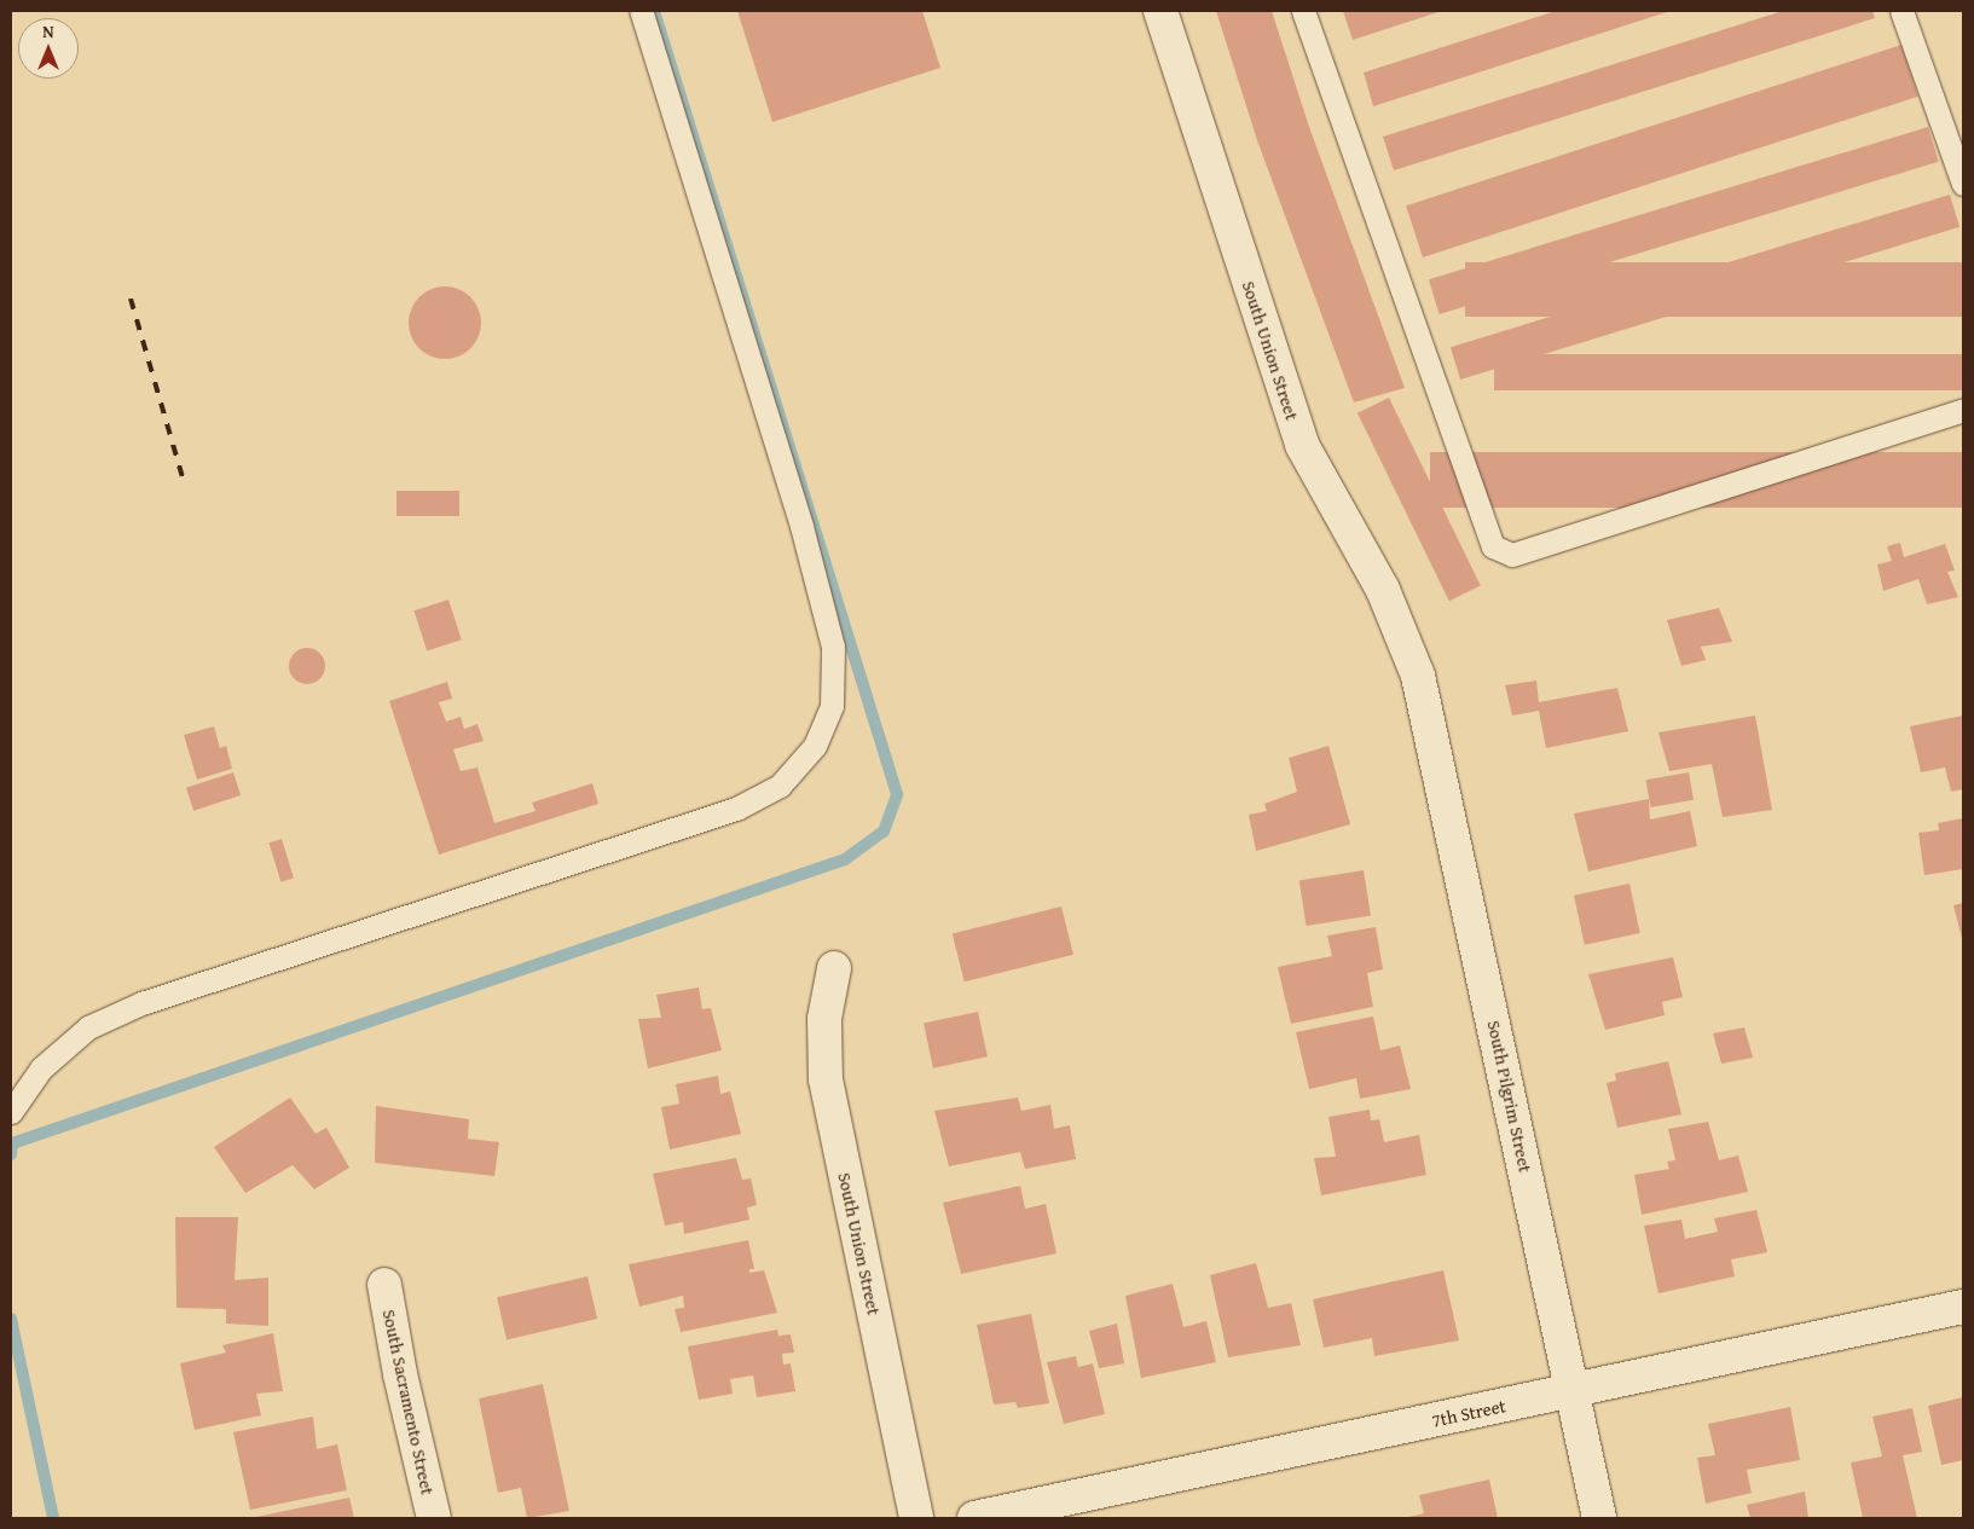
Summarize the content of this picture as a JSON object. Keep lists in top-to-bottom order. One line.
{"streets":{"street":["South Union Street","South Pilgrim Street","South Sacramento Street","7th Street"]},"crossings":[["South Union Street","South Pilgrim Street"],["South Pilgrim Street","7th Street"]],"north":"top"}
